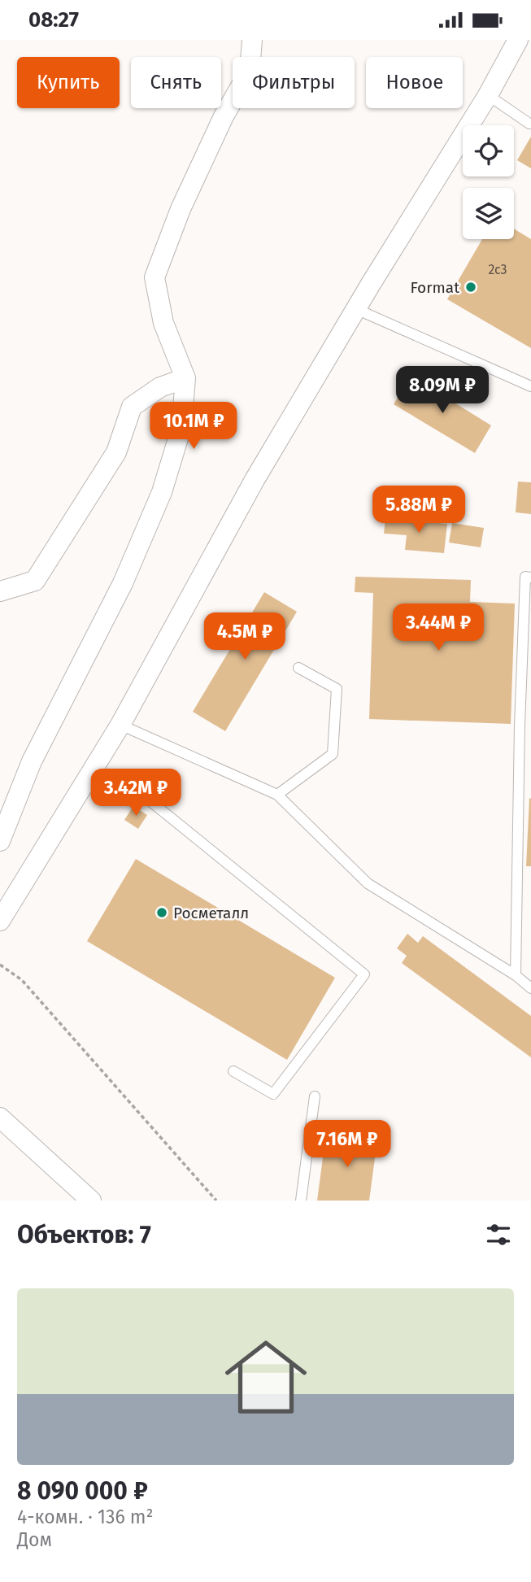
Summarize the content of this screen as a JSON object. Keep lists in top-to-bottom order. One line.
{"places":["Format","Росметалл"],"house_numbers":["2с3"],"page":{"status":"08:27","chip":["Купить","Снять","Фильтры","Новое"],"price":["8.09M ₽","10.1M ₽","5.88M ₽","3.44M ₽","4.5M ₽","3.42M ₽","7.16M ₽"],"heading":"Объектов: 7","list":[{"name":"8 090 000 ₽","note":"4-комн. · 136 m² · Дом"}]}}
